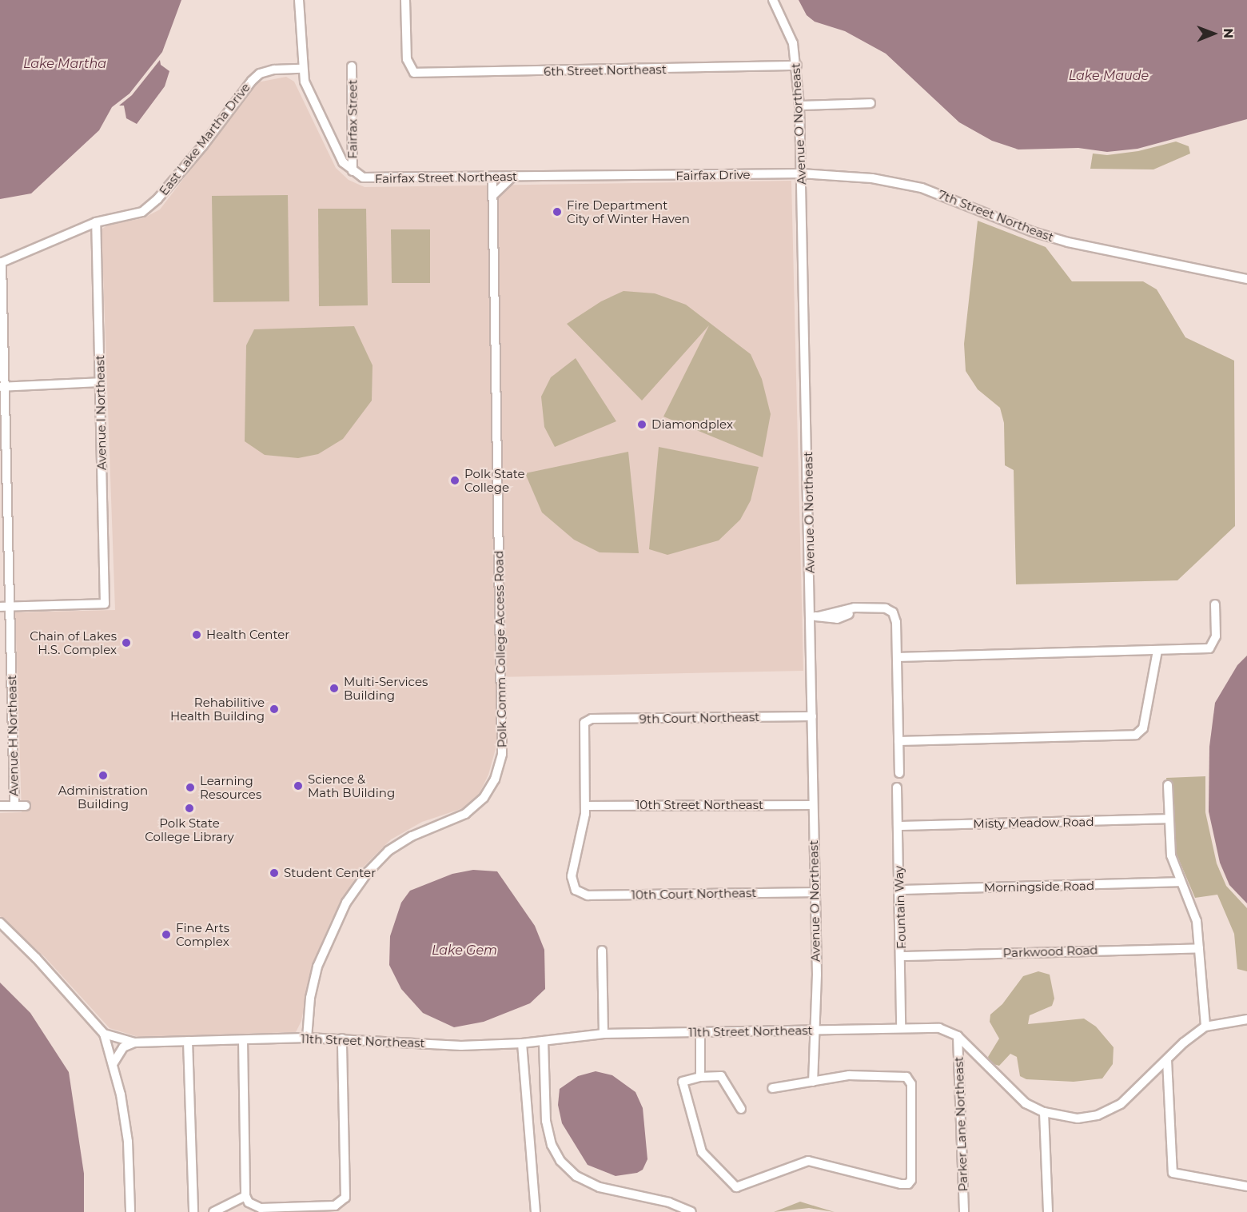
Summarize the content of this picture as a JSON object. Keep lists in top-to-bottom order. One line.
{"streets":{"street":["6th Street Northeast","Fairfax Street","Avenue O Northeast","East Lake Martha Drive","Fairfax Drive","Fairfax Street Northeast","7th Street Northeast","Avenue I Northeast","Polk Comm College Access Road","9th Court Northeast","Avenue H Northeast","10th Street Northeast","Misty Meadow Road","Morningside Road","10th Court Northeast","Fountain Way","Parkwood Road","11th Street Northeast","Parker Lane Northeast"]},"crossings":[["6th Street Northeast","Avenue O Northeast"],["Fairfax Street","Fairfax Street Northeast"],["Avenue O Northeast","Fairfax Drive"],["Avenue O Northeast","7th Street Northeast"],["Avenue O Northeast","9th Court Northeast"],["Avenue O Northeast","10th Street Northeast"],["Avenue O Northeast","10th Court Northeast"],["Avenue O Northeast","11th Street Northeast"],["East Lake Martha Drive","Avenue I Northeast"],["East Lake Martha Drive","Avenue H Northeast"],["Fairfax Drive","Fairfax Street Northeast"],["Fairfax Drive","7th Street Northeast"],["Fairfax Street Northeast","Polk Comm College Access Road"],["Avenue I Northeast","Avenue H Northeast"],["Polk Comm College Access Road","11th Street Northeast"],["9th Court Northeast","10th Street Northeast"],["9th Court Northeast","10th Court Northeast"],["10th Street Northeast","10th Court Northeast"],["Misty Meadow Road","Fountain Way"],["Morningside Road","Fountain Way"],["Fountain Way","Parkwood Road"],["Fountain Way","11th Street Northeast"],["11th Street Northeast","Parker Lane Northeast"]],"water":["Lake Martha","Lake Maude","Lake Gem"],"places":["Fire Department City of Winter Haven","Diamondplex","Polk State College","Health Center","Chain of Lakes H.S. Complex","Multi-Services Building","Rehabilitive Health Building","Administration Building","Science & Math BUilding","Learning Resources","Polk State College Library","Student Center","Fine Arts Complex"],"north":"right"}
